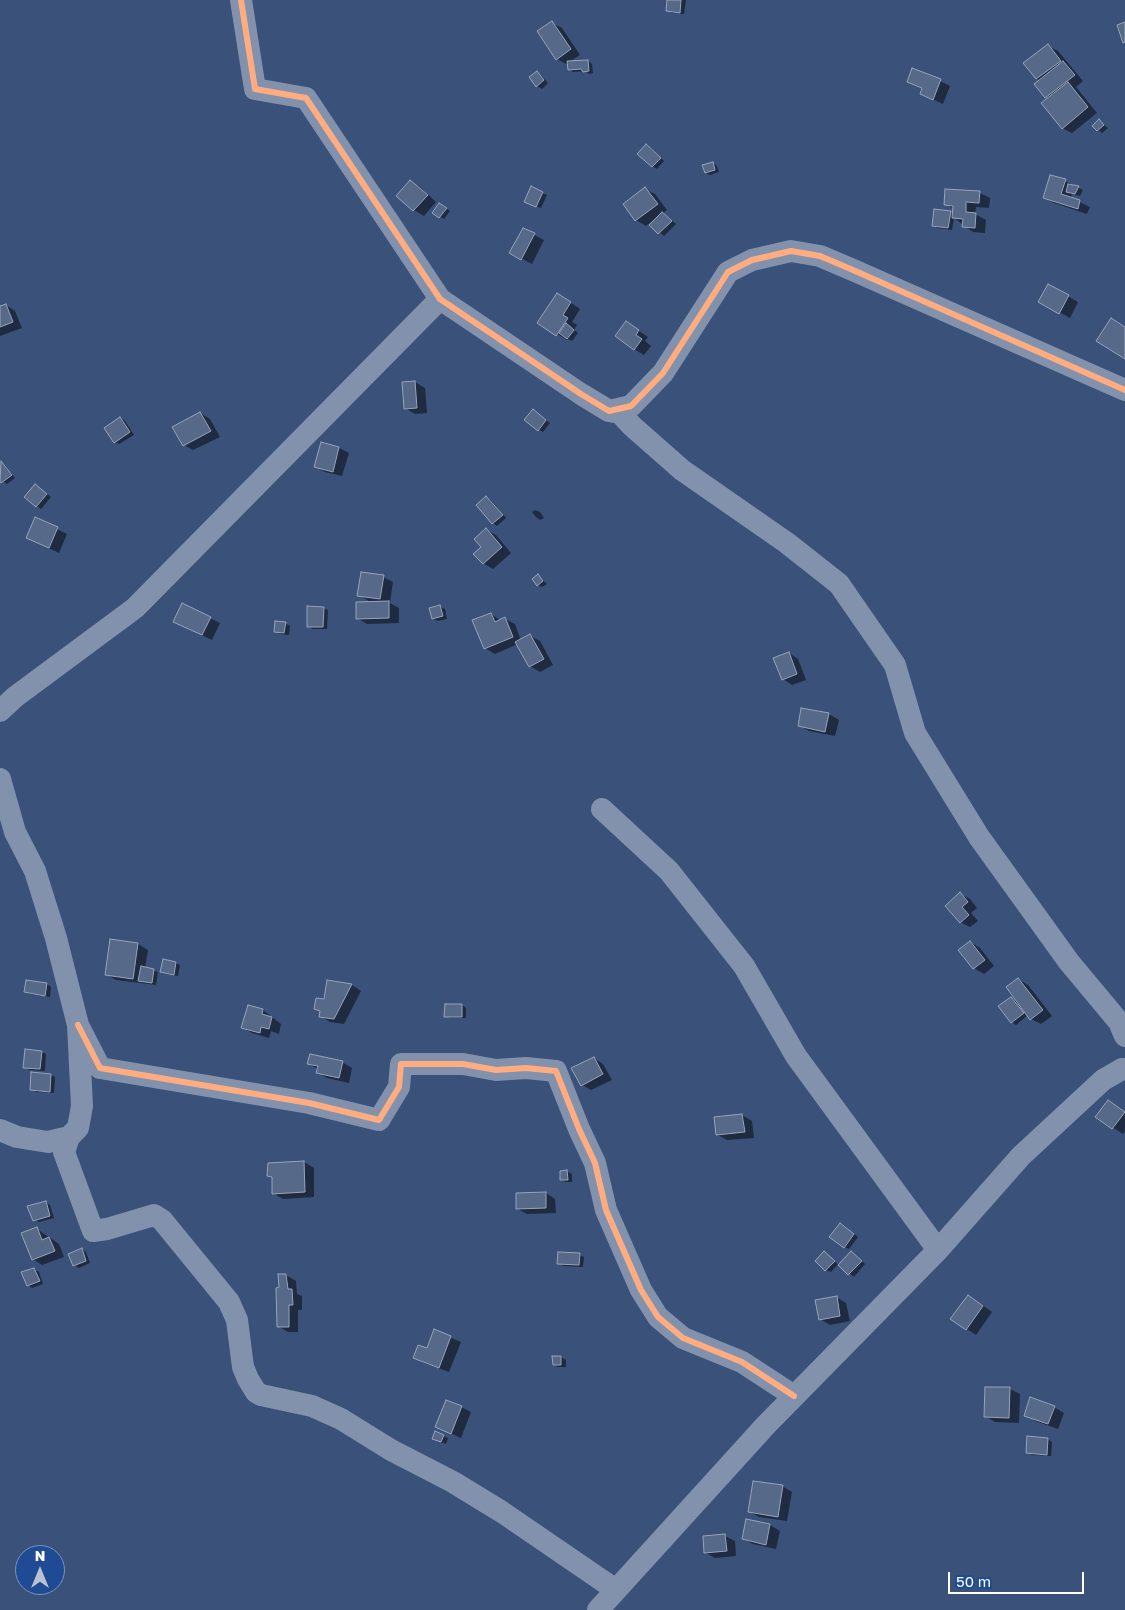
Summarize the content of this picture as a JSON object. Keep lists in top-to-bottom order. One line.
{"scale_bar":"50 m","north":"top"}
